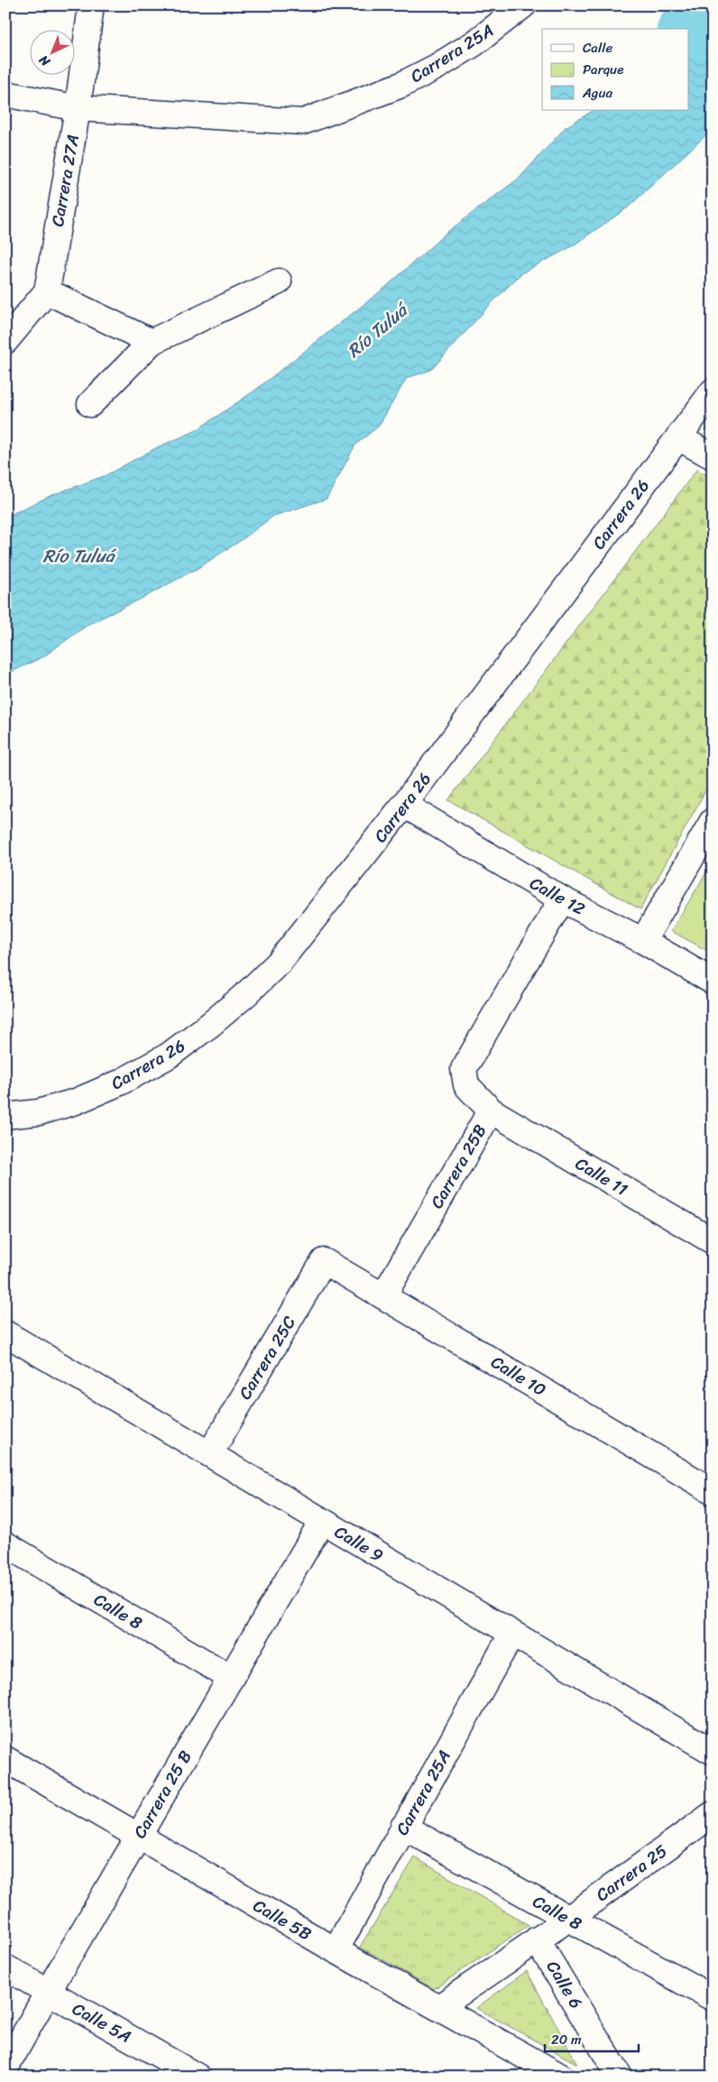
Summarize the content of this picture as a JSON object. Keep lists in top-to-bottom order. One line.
{"streets":{"street":["Carrera 25A","Carrera 27A","Carrera 26","Calle 12","Carrera 25B","Calle 11","Carrera 25C","Calle 10","Calle 9","Calle 8","Carrera 25 B","Carrera 25","Calle 5B","Calle 6","Calle 5A"]},"crossings":[["Carrera 25A","Carrera 27A"],["Carrera 25A","Calle 9"],["Carrera 25A","Calle 8"],["Carrera 25A","Calle 5B"],["Carrera 26","Calle 12"],["Calle 12","Carrera 25B"],["Carrera 25B","Calle 11"],["Carrera 25B","Calle 10"],["Carrera 25C","Calle 10"],["Carrera 25C","Calle 9"],["Calle 9","Carrera 25 B"],["Calle 8","Carrera 25 B"],["Calle 8","Carrera 25"],["Carrera 25 B","Calle 5B"],["Carrera 25 B","Calle 5A"],["Carrera 25","Calle 5B"],["Carrera 25","Calle 6"]],"water":["Río Tuluá"],"legend":["Calle","Parque","Agua"],"scale_bar":"20 m","north":"bottom left"}
